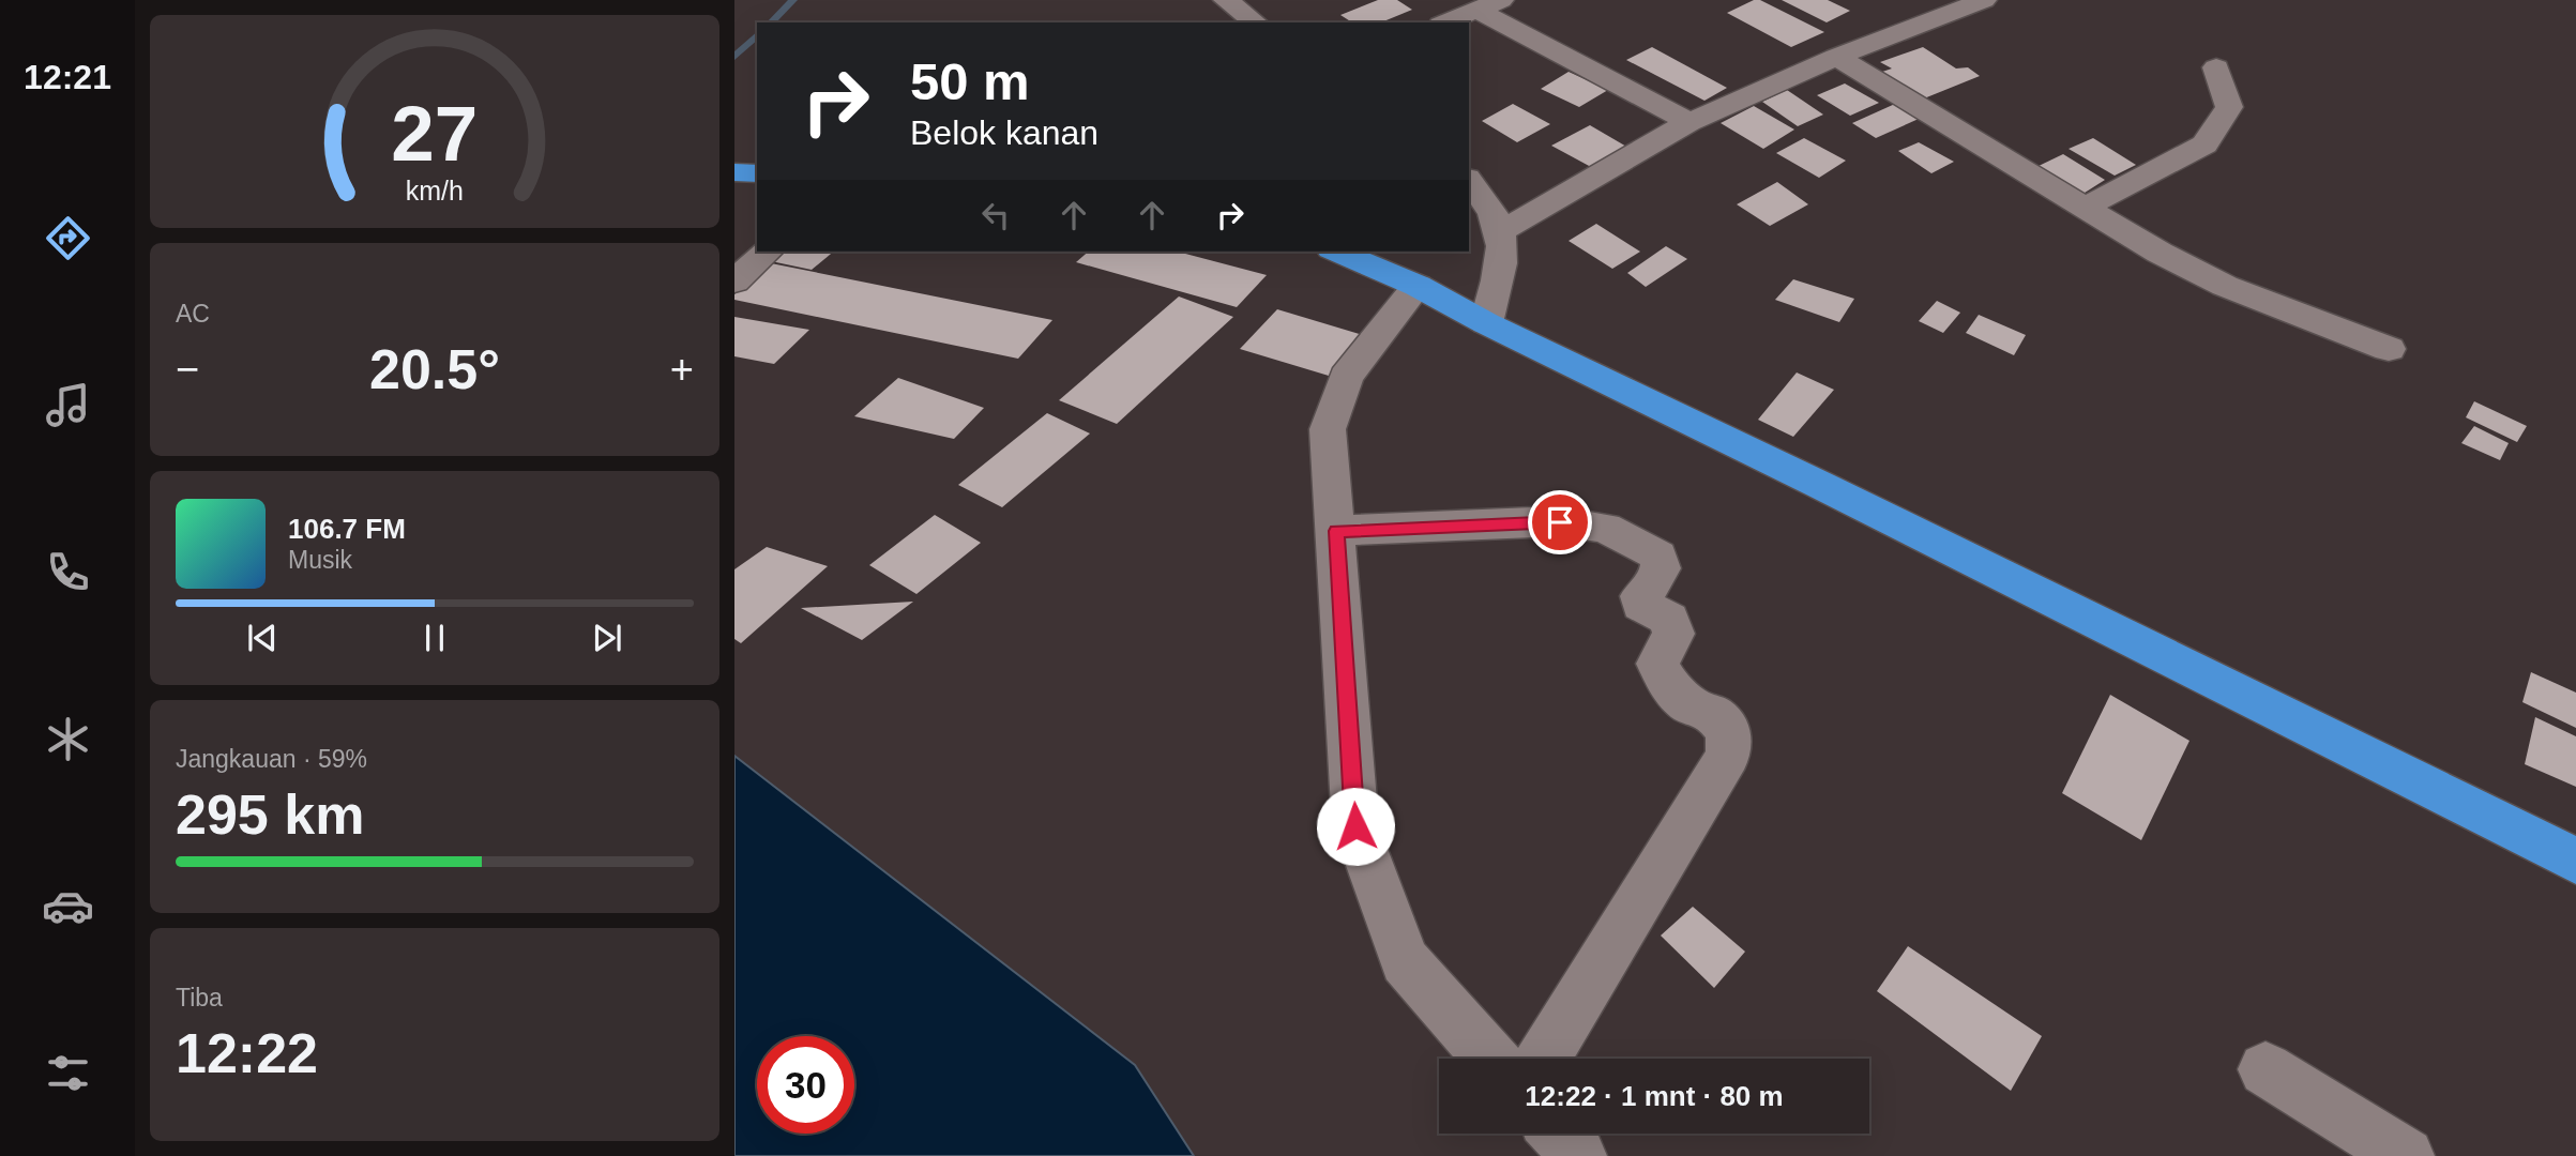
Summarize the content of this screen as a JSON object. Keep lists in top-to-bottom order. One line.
{"page":{"tabs":"12:21","turn":["50 m","Belok kanan"],"tile":["AC",["Jangkauan · 59%","295 km"],["Tiba","12:22"]],"heat":["−","20.5°","+"],"song":["106.7 FM","Musik"],"limit":"30","trip":"12:22 · 1 mnt · 80 m","gauge":["27","km/h"]}}
